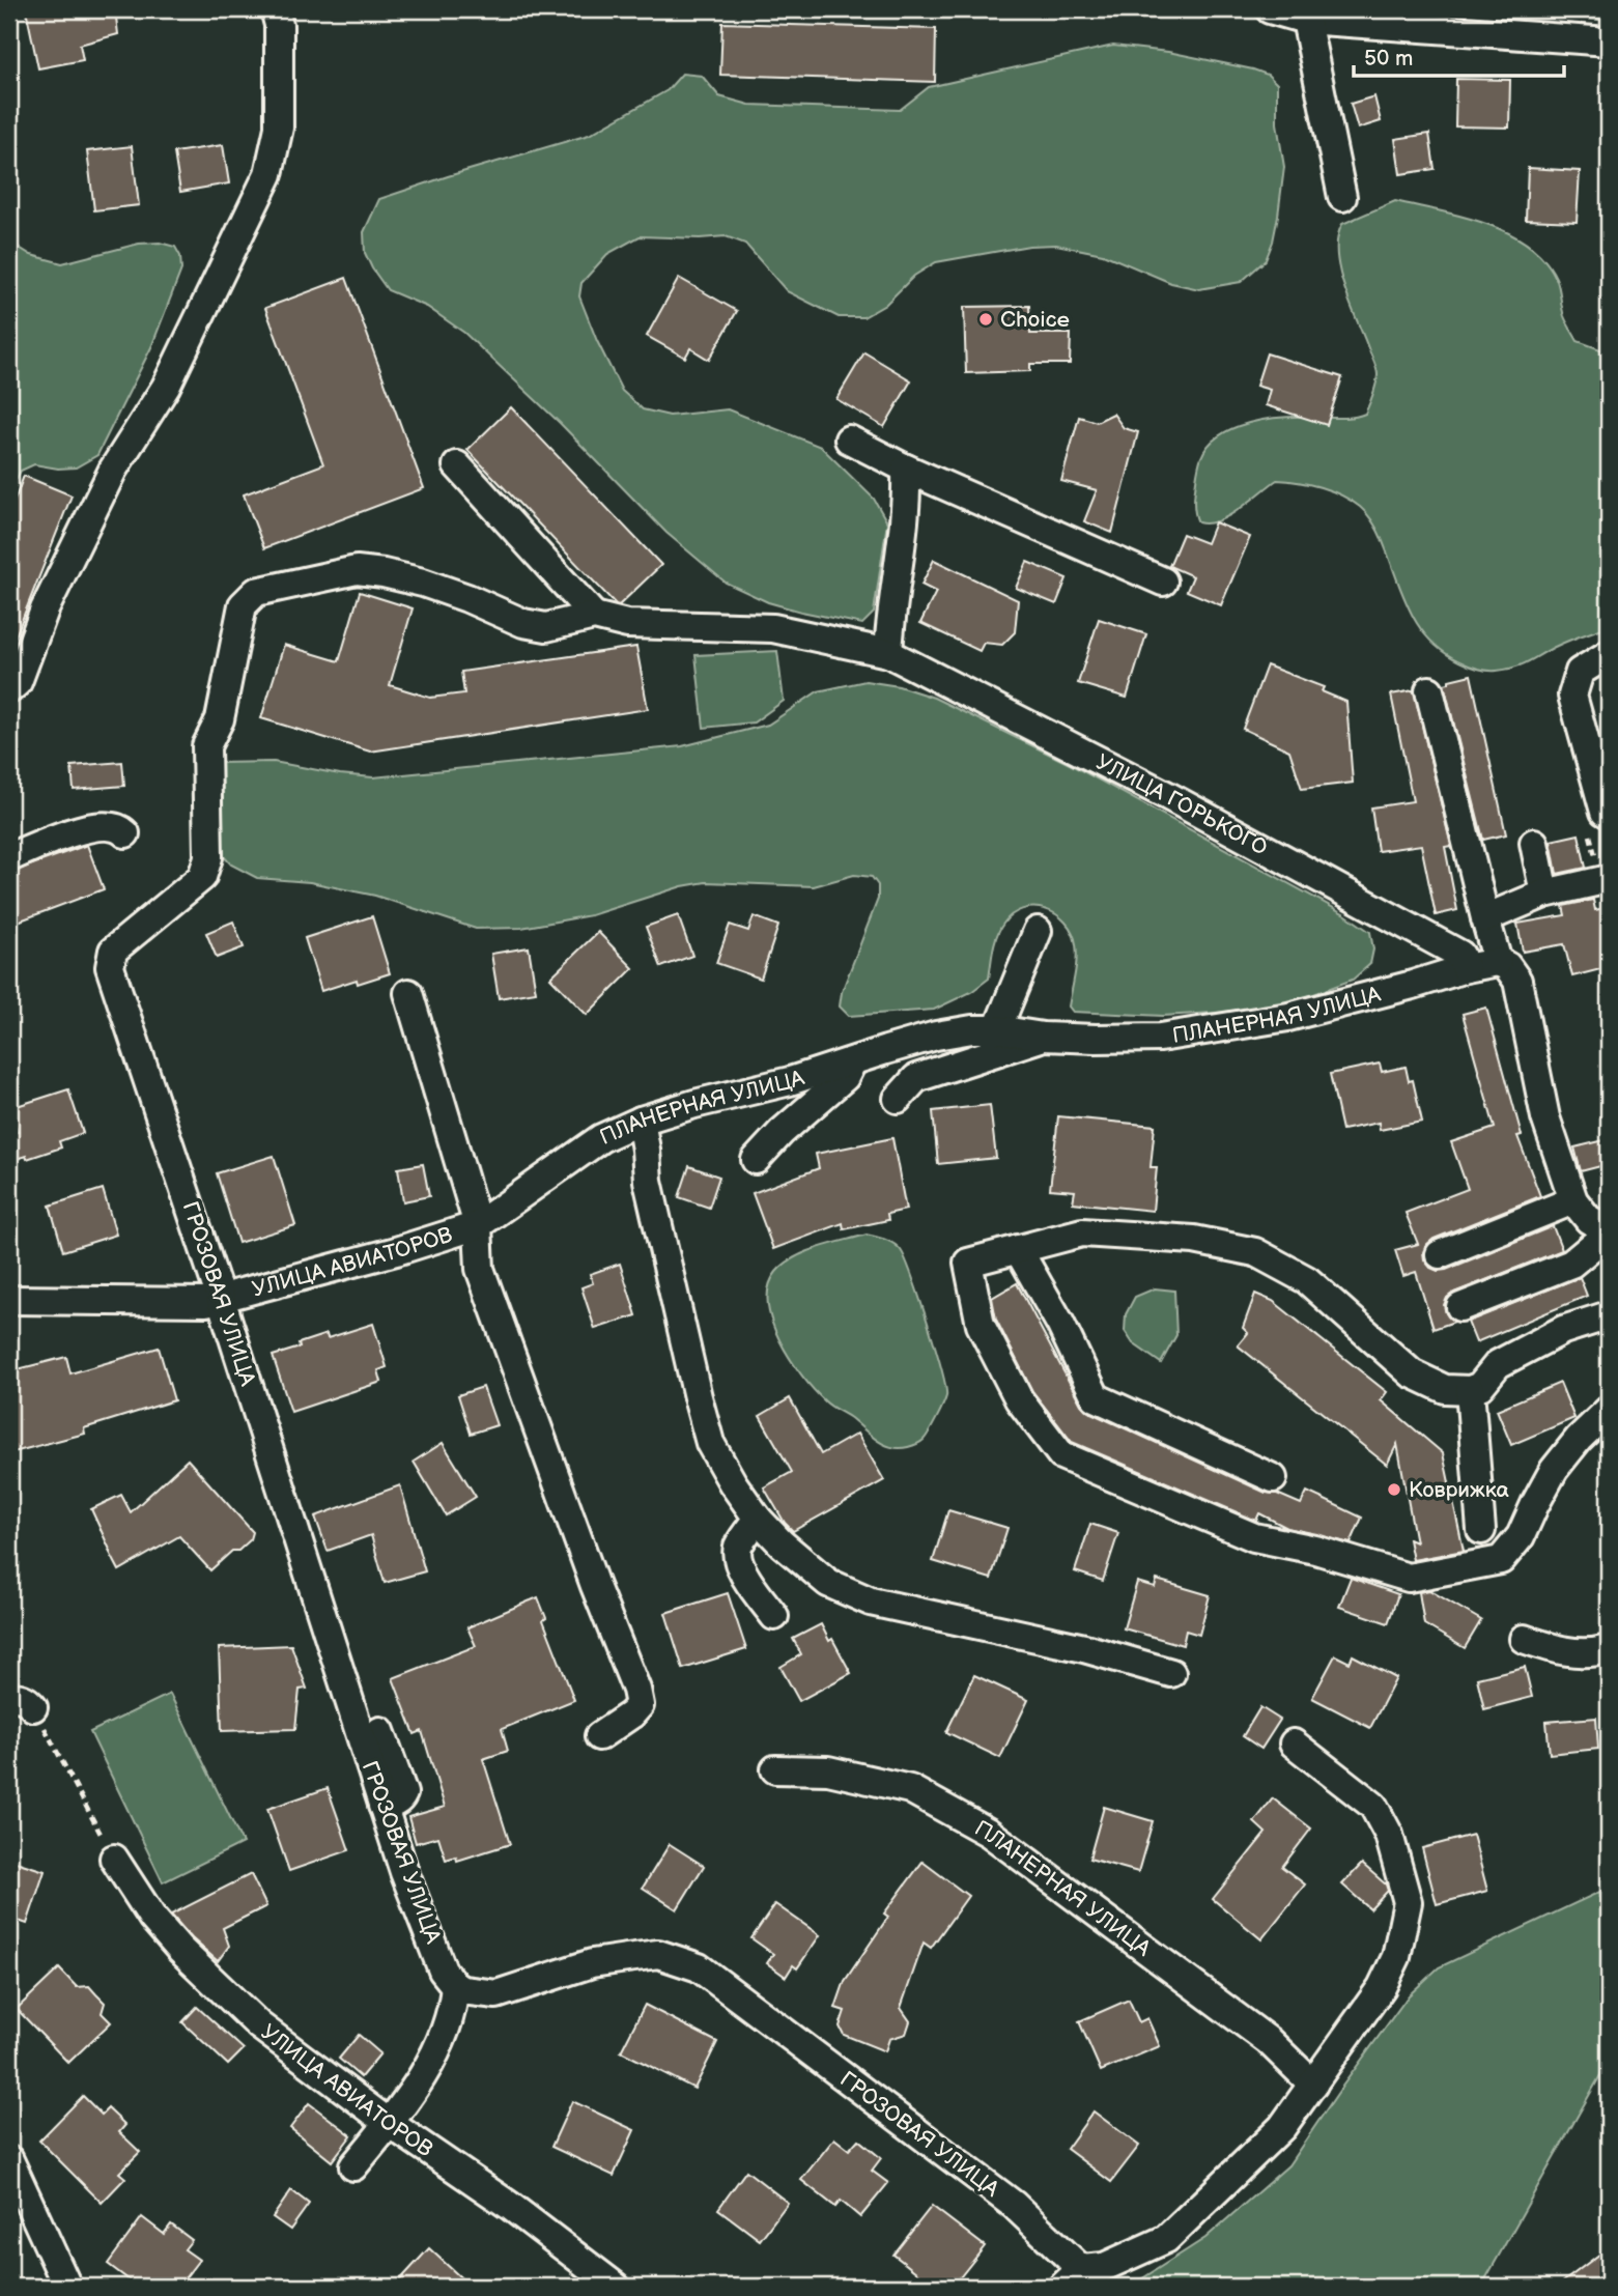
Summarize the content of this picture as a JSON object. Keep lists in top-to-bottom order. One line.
{"streets":{"street":["УЛИЦА ГОРЬКОГО","ПЛАНЕРНАЯ УЛИЦА","УЛИЦА АВИАТОРОВ","ГРОЗОВАЯ УЛИЦА"]},"crossings":[["УЛИЦА ГОРЬКОГО","ПЛАНЕРНАЯ УЛИЦА"],["УЛИЦА ГОРЬКОГО","ГРОЗОВАЯ УЛИЦА"],["ПЛАНЕРНАЯ УЛИЦА","УЛИЦА АВИАТОРОВ"],["УЛИЦА АВИАТОРОВ","ГРОЗОВАЯ УЛИЦА"]],"places":["Choice","Коврижка"],"scale_bar":"50 m"}
